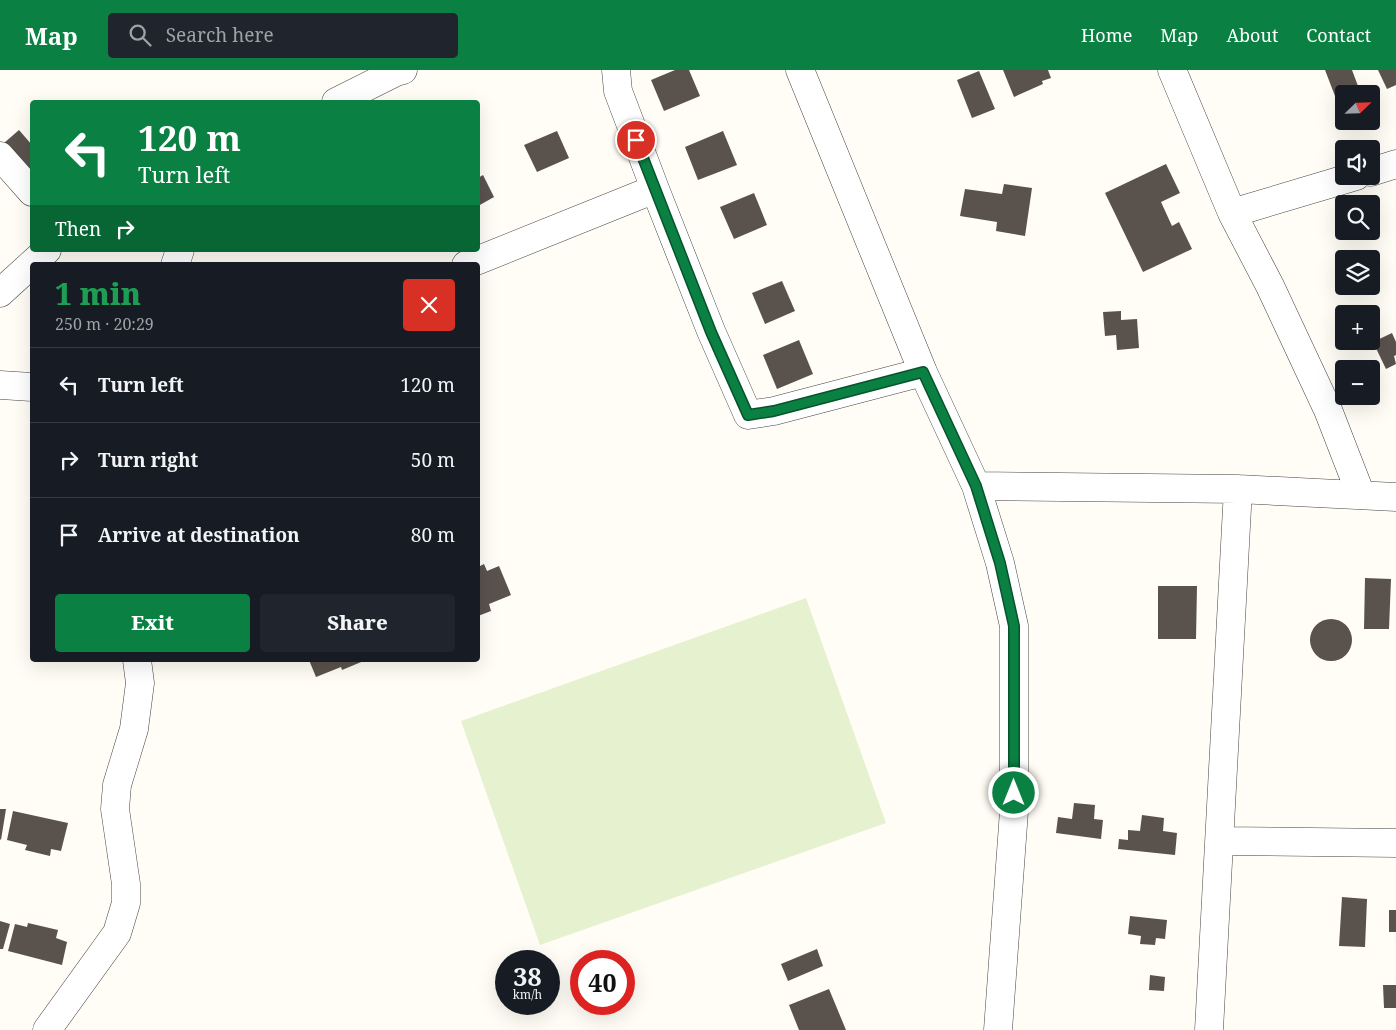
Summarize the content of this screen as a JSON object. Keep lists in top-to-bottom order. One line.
{"north":"top right","page":{"header":"Map","search":"Search here","nav":["Home","Map","About","Contact"],"map_buttons":["+","−"],"turn":["120 m","Turn left"],"then":"Then","heading":["1 min","250 m · 20:29"],"list":[{"name":"Turn left","value":"120 m"},{"name":"Turn right","value":"50 m"},{"name":"Arrive at destination","value":"80 m"}],"buttons":["Exit","Share"],"speed":"38 km/h","limit":"40"}}
